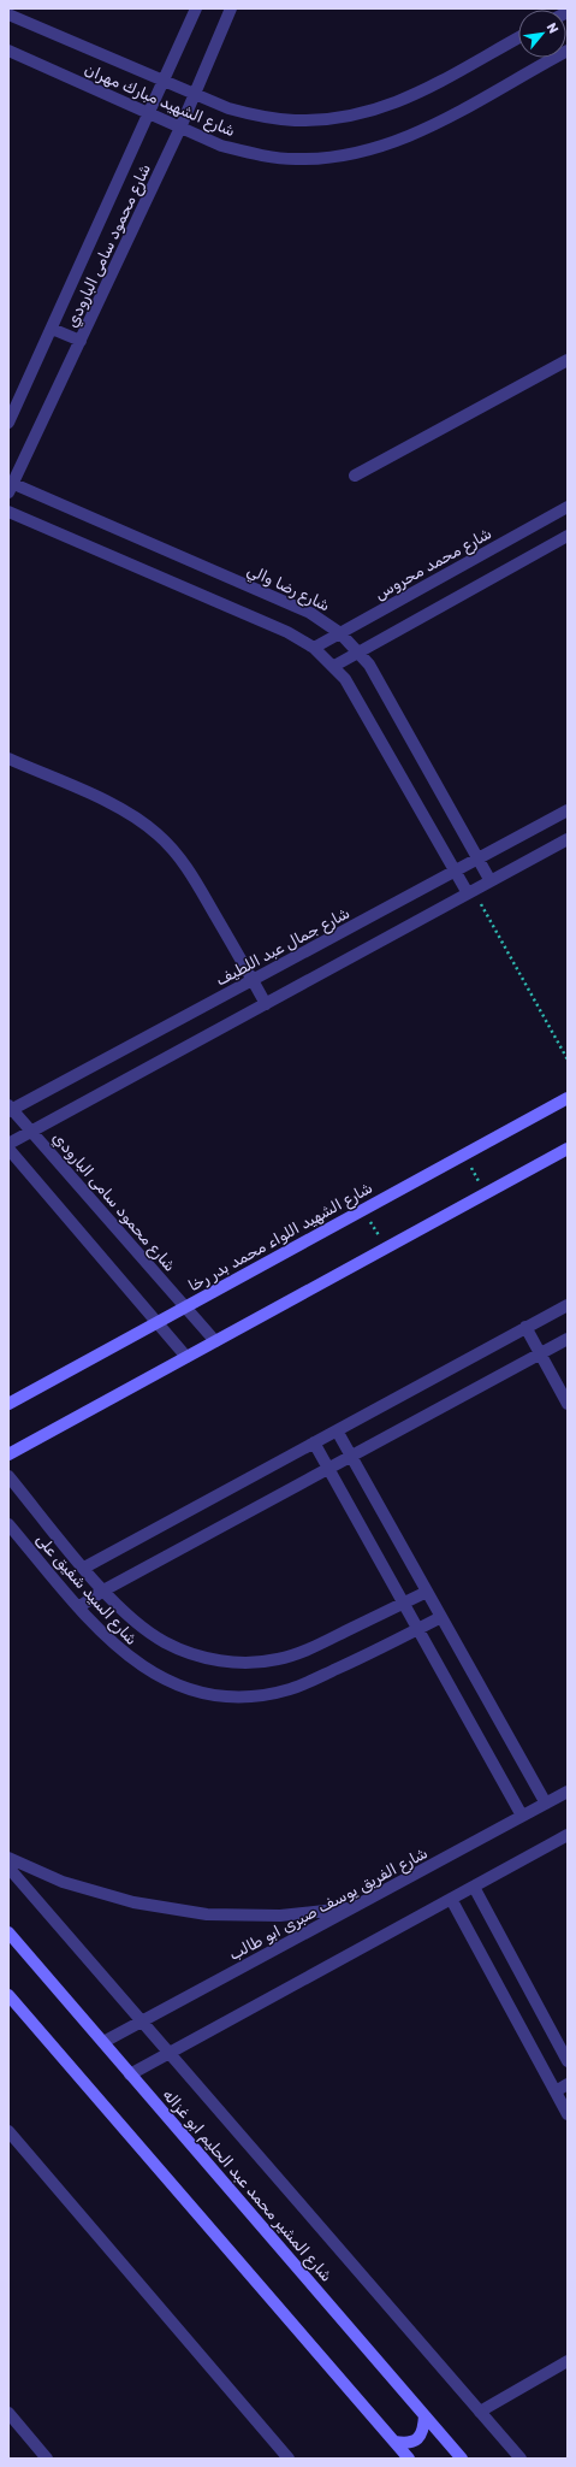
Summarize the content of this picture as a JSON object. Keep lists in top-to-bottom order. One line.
{"streets":{"street":["شارع الشهيد مبارك مهران","شارع محمود سامى البارودي","شارع محمد محروس","شارع رضا والي","شارع جمال عبد اللطيف","شارع الشهيد اللواء محمد بدر رخا","شارع السيد شفيق على","شارع الفريق يوسف صبرى ابو طالب","شارع المشير محمد عبد الحليم ابو غزاله"]},"crossings":[["شارع الشهيد مبارك مهران","شارع محمود سامى البارودي"],["شارع محمود سامى البارودي","شارع رضا والي"],["شارع محمود سامى البارودي","شارع جمال عبد اللطيف"],["شارع محمود سامى البارودي","شارع الشهيد اللواء محمد بدر رخا"],["شارع محمد محروس","شارع رضا والي"],["شارع رضا والي","شارع جمال عبد اللطيف"],["شارع الفريق يوسف صبرى ابو طالب","شارع المشير محمد عبد الحليم ابو غزاله"]],"north":"top right"}
